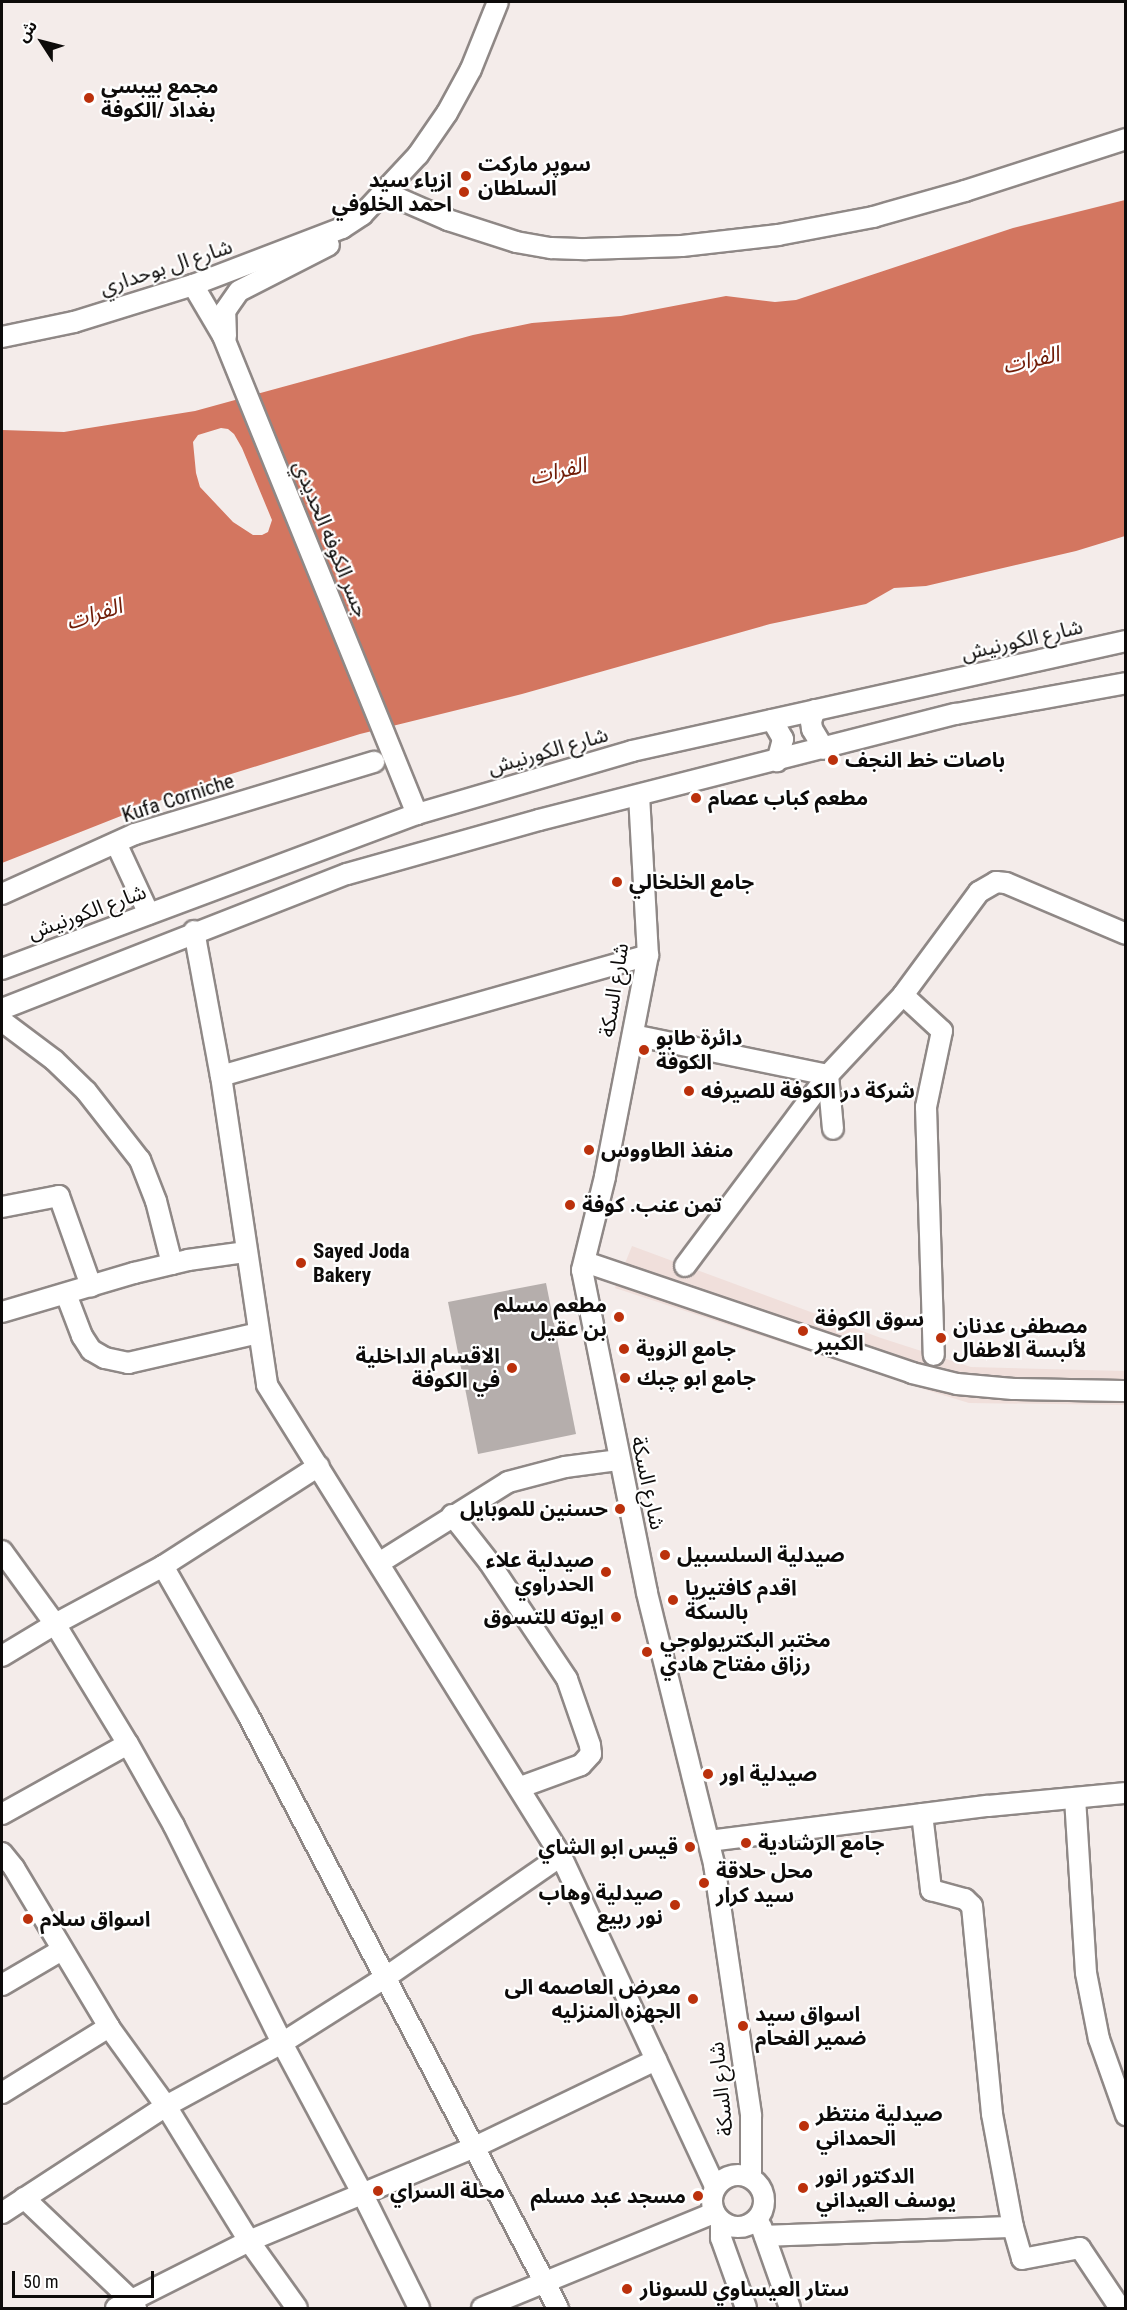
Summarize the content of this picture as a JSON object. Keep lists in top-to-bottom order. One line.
{"streets":{"street":["شارع ال بوحداري","جسر الکوفه الحديدي","شارع الكورنيش","Kufa Corniche","شارع السكة"]},"crossings":[["شارع ال بوحداري","جسر الکوفه الحديدي"],["جسر الکوفه الحديدي","شارع الكورنيش"]],"water":["الفرات"],"places":["مجمع بيبسى بغداد /الكوفة","سوپر ماركت السلطان","ازياء سيد احمد الخلوفي","باصات خط النجف","مطعم كباب عصام","جامع الخلخالي","دائرة طابو الكوفة","شركة در الكوفة للصيرفه","منفذ الطاووس","تمن عنب. كوفة","Sayed Joda Bakery","مطعم مسلم بن عقيل","سوق الكوفة الكبير","مصطفى عدنان لألبسة الاطفال","جامع الزوية","الاقسام الداخلية في الكوفة","جامع ابو چبك","حسنين للموبايل","صيدلية السلسبيل","صيدلية علاء الحدراوي","اقدم كافتيريا بالسكة","ايوته للتسوق","مختبر البكتريولوجي رزاق مفتاح هادي","صيدلية اور","جامع الرشادية","قيس ابو الشاي","محل حلاقة سيد كرار","صيدلية وهاب نور ربيع","اسواق سلام","معرض العاصمه الى الجهزه المنزليه","اسواق سيد ضمير الفحام","صيدلية منتظر الحمداني","الدكتور انور يوسف العيداني","محلة السراي","مسجد عبد مسلم","ستار العيساوي للسونار"],"scale_bar":"50 m","north":"top left"}
